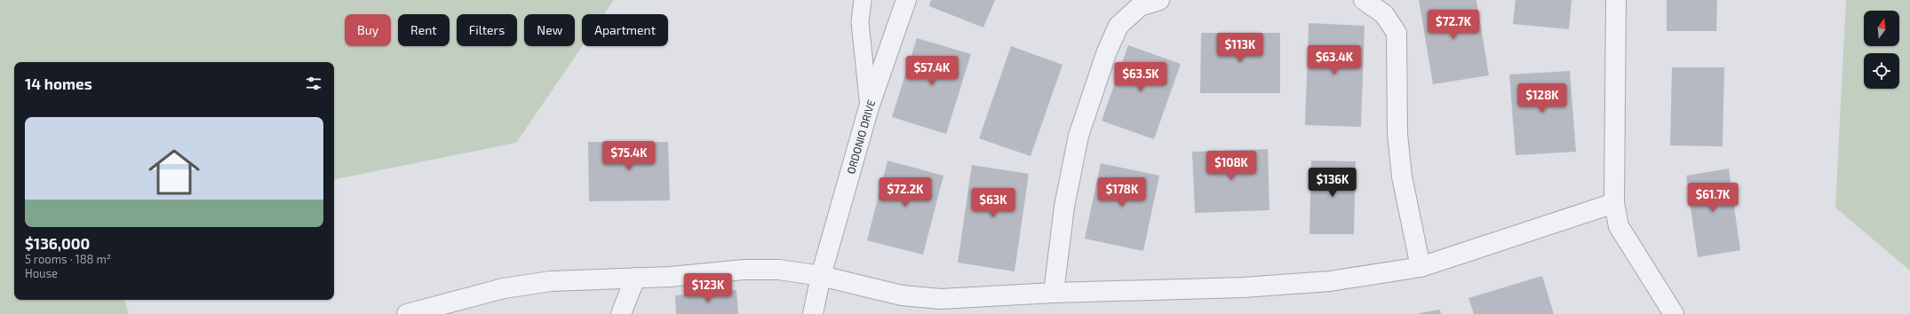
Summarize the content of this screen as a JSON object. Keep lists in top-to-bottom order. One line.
{"streets":{"street":["ORDONIO DRIVE"]},"north":"top","page":{"price":["$72.7K","$113K","$63.4K","$57.4K","$63.5K","$128K","$75.4K","$108K","$136K","$72.2K","$178K","$61.7K","$63K","$123K"],"chip":["Buy","Rent","Filters","New","Apartment"],"heading":"14 homes","list":[{"name":"$136,000","note":"5 rooms · 188 m² · House"}]}}
